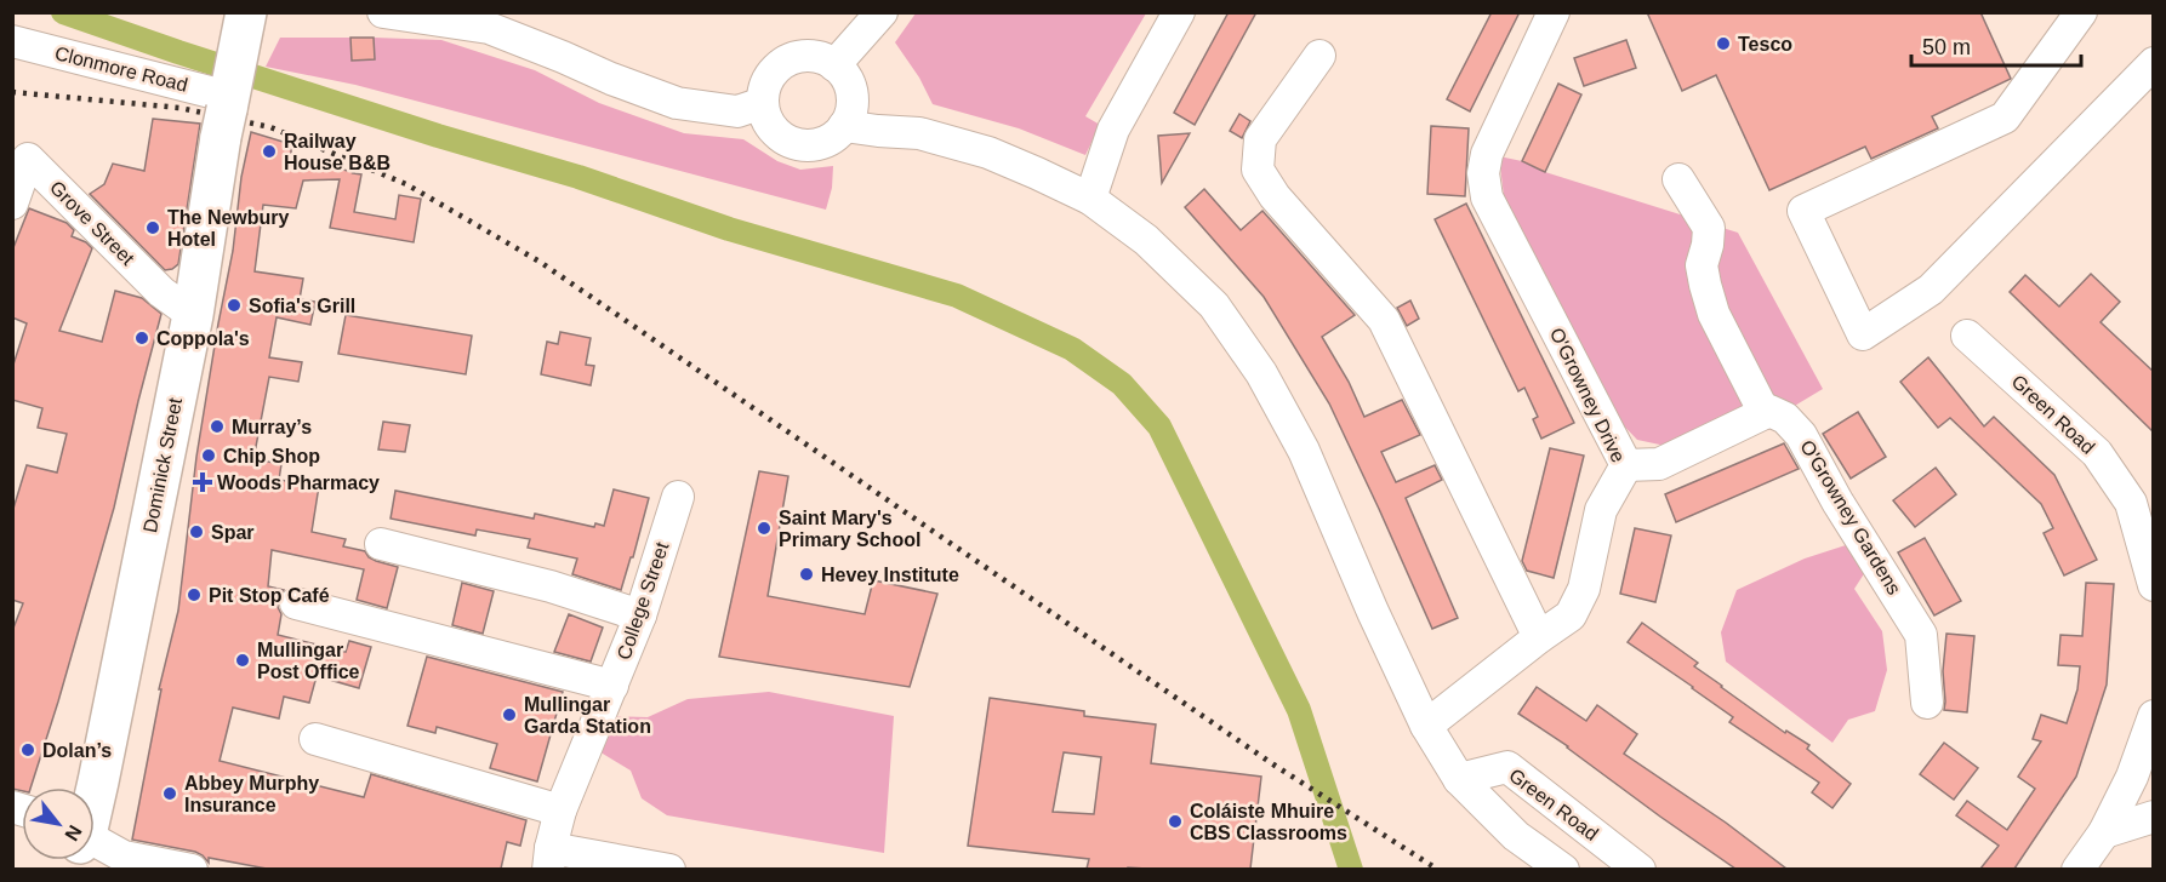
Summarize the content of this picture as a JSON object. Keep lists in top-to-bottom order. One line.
{"streets":{"main road":["Dominick Street"],"street":["Clonmore Road","Grove Street","O'Growney Drive","Green Road","O'Growney Gardens","College Street"]},"crossings":[["Clonmore Road","Dominick Street"],["Grove Street","Dominick Street"]],"places":{"other":["Tesco","Railway House B&B","The Newbury Hotel","Sofia's Grill","Coppola's","Murray’s","Chip Shop","Saint Mary's Primary School","Spar","Hevey Institute","Pit Stop Café","Mullingar Post Office","Mullingar Garda Station","Dolan’s","Abbey Murphy Insurance","Coláiste Mhuire CBS Classrooms"],"health":["Woods Pharmacy"]},"scale_bar":"50 m","north":"bottom right"}
